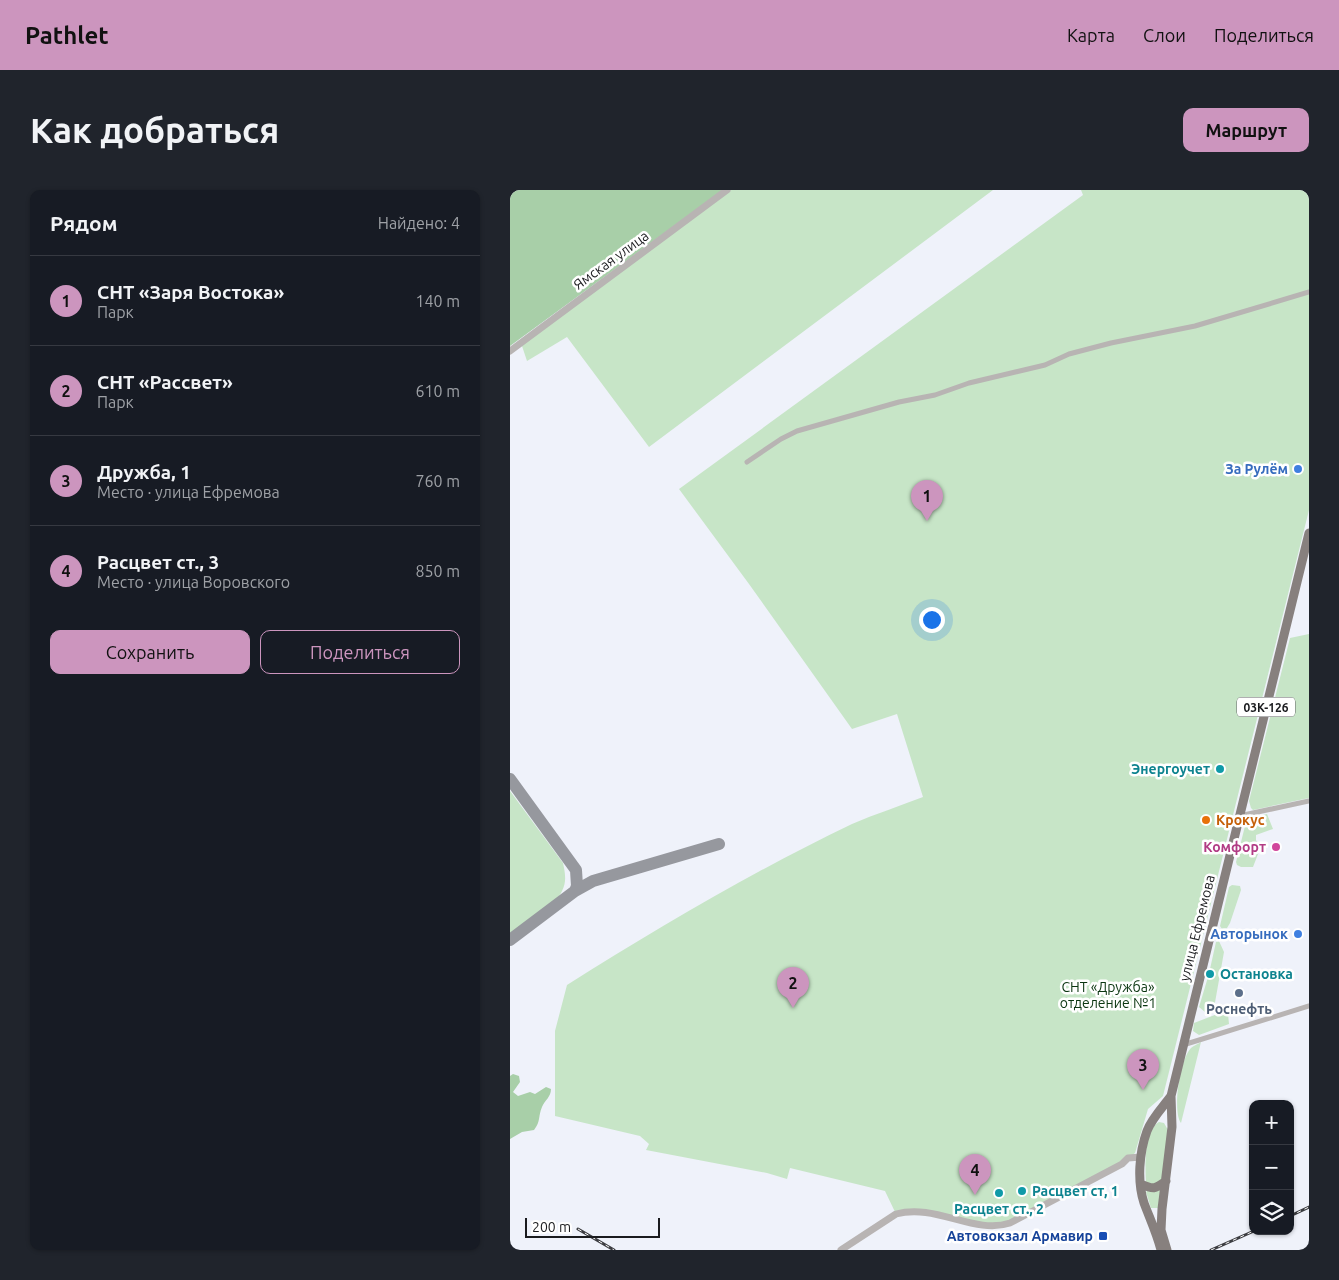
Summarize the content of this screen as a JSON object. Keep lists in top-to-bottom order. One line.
{"streets":{"main road":["03К-126","улица Ефремова"],"street":["Ямская улица"]},"parks":["СНТ «Дружба» отделение №1"],"places":{"other":["За Рулём","Энергоучет","Крокус","Комфорт","Авторынок","Остановка","Роснефть","Расцвет ст, 1","Расцвет ст., 2"],"transit":["Автовокзал Армавир"]},"scale_bar":"200 m","page":{"header":"Pathlet","nav":["Карта","Слои","Поделиться"],"buttons":["Маршрут",["Сохранить","Поделиться"]],"title":"Как добраться","heading":["Рядом","Найдено: 4"],"list":[{"mark":"1","name":"СНТ «Заря Востока»","note":"Парк","value":"140 m"},{"mark":"2","name":"СНТ «Рассвет»","note":"Парк","value":"610 m"},{"mark":"3","name":"Дружба, 1","note":"Место · улица Ефремова","value":"760 m"},{"mark":"4","name":"Расцвет ст., 3","note":"Место · улица Воровского","value":"850 m"}],"pins":["1","2","3","4"],"map_buttons":["+","−"],"scale":"200 m"}}
